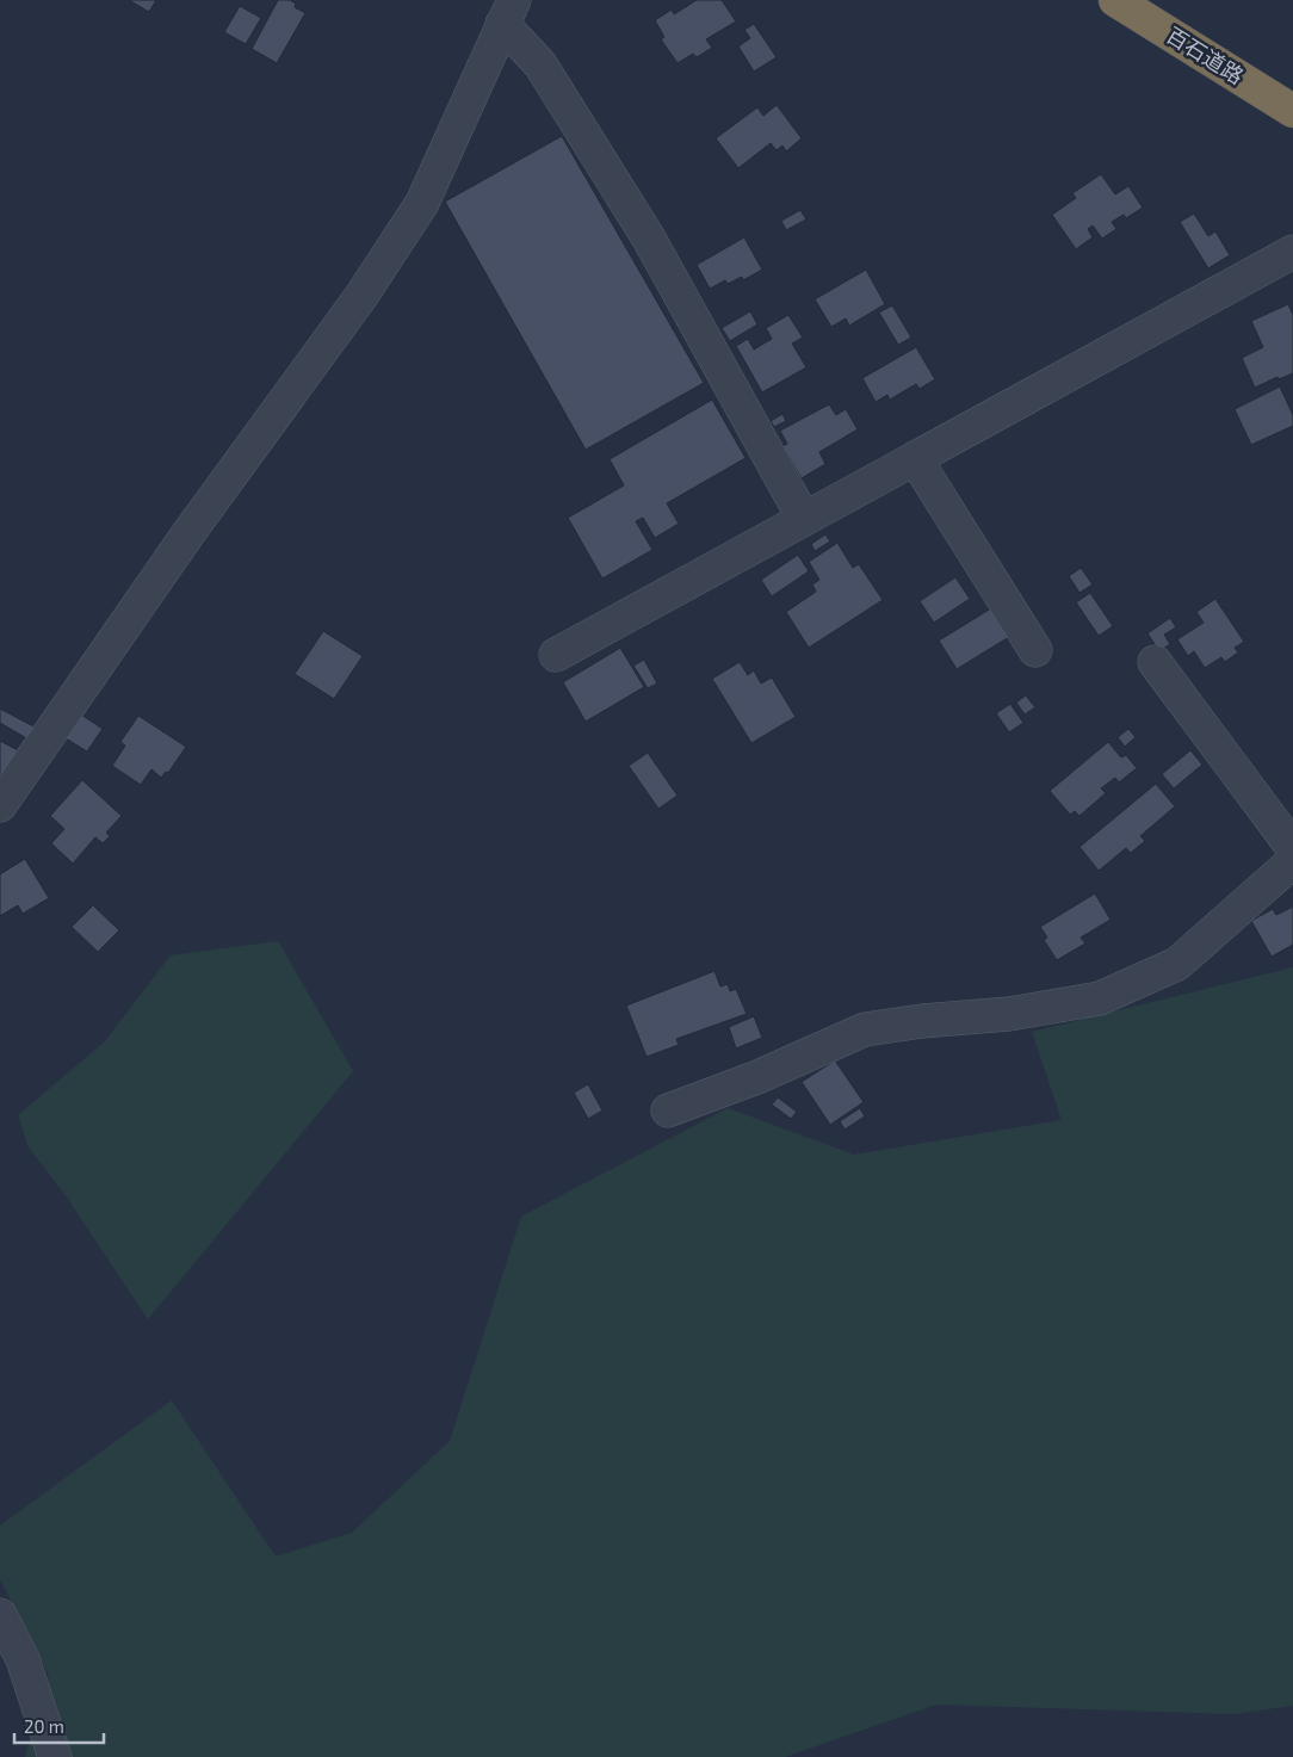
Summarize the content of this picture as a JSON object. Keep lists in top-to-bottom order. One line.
{"streets":{"highway":["百石道路"]},"scale_bar":"20 m"}
